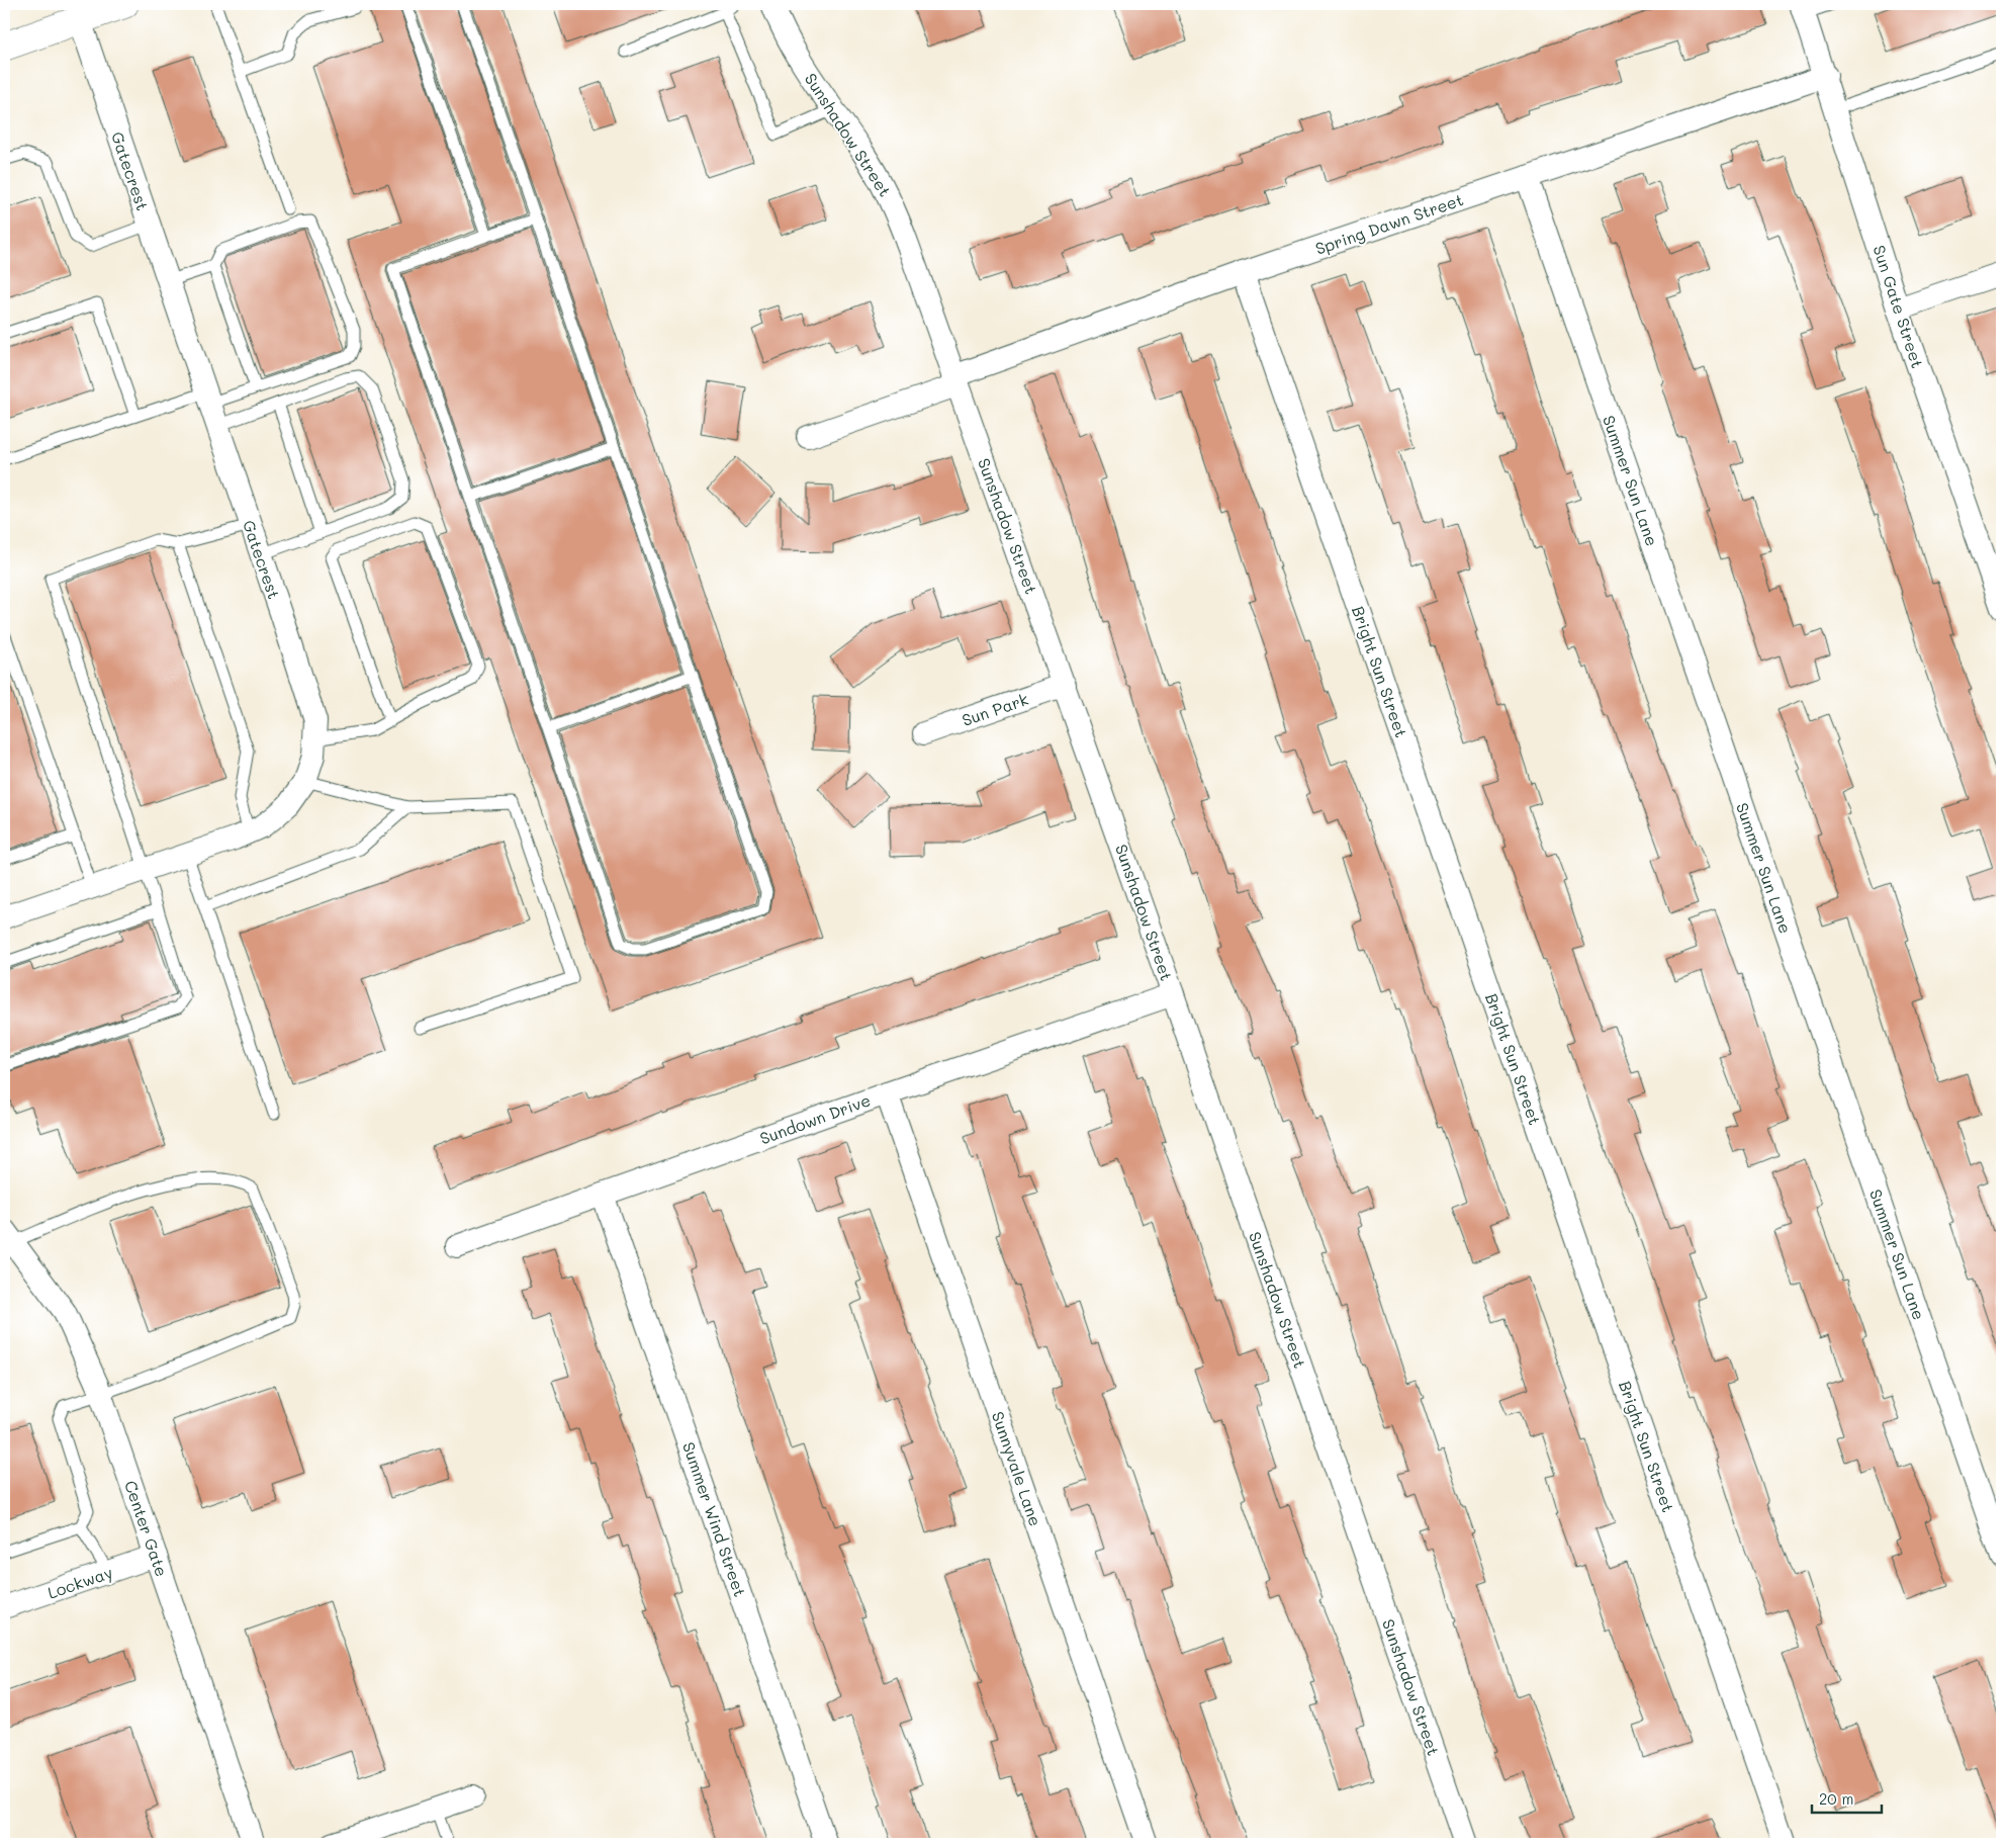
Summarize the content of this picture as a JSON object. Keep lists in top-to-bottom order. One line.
{"streets":{"street":["Sunshadow Street","Gatecrest","Spring Dawn Street","Sun Gate Street","Summer Sun Lane","Bright Sun Street","Sun Park","Sundown Drive","Sunnyvale Lane","Summer Wind Street","Center Gate","Lockway"]},"crossings":[["Sunshadow Street","Spring Dawn Street"],["Sunshadow Street","Sun Park"],["Sunshadow Street","Sundown Drive"],["Spring Dawn Street","Sun Gate Street"],["Spring Dawn Street","Summer Sun Lane"],["Spring Dawn Street","Bright Sun Street"],["Sundown Drive","Sunnyvale Lane"],["Sundown Drive","Summer Wind Street"],["Center Gate","Lockway"]],"scale_bar":"20 m"}
